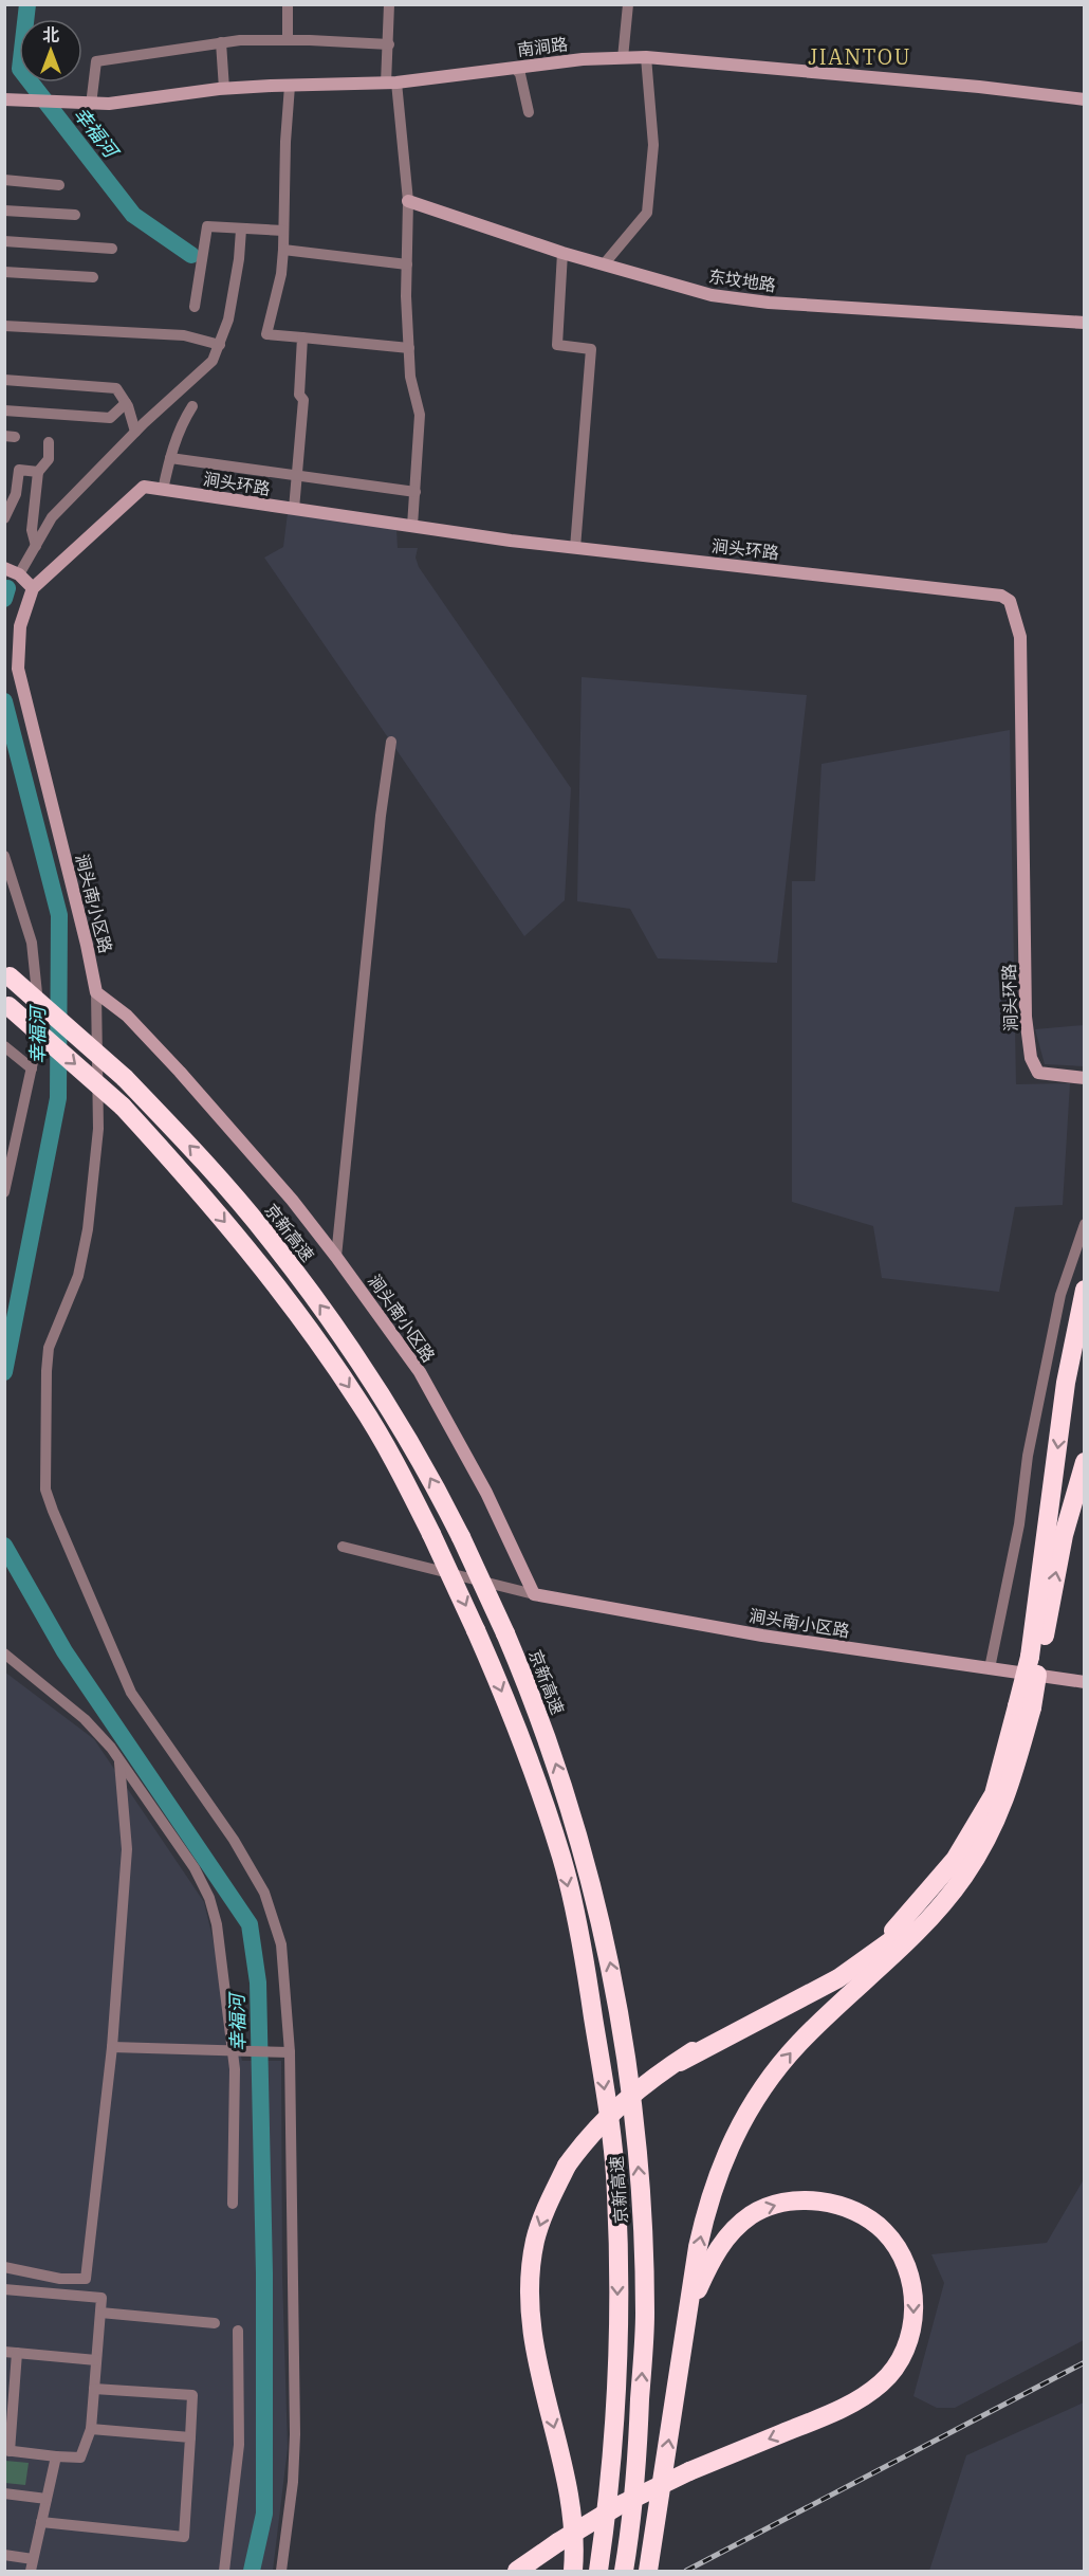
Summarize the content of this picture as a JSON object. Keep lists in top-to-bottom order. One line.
{"streets":{"highway":["京新高速"],"street":["南涧路","东坟地路","涧头环路","涧头南小区路"]},"crossings":[["涧头环路","涧头南小区路"]],"districts":["JIANTOU"],"water":["幸福河"],"north":"top"}
